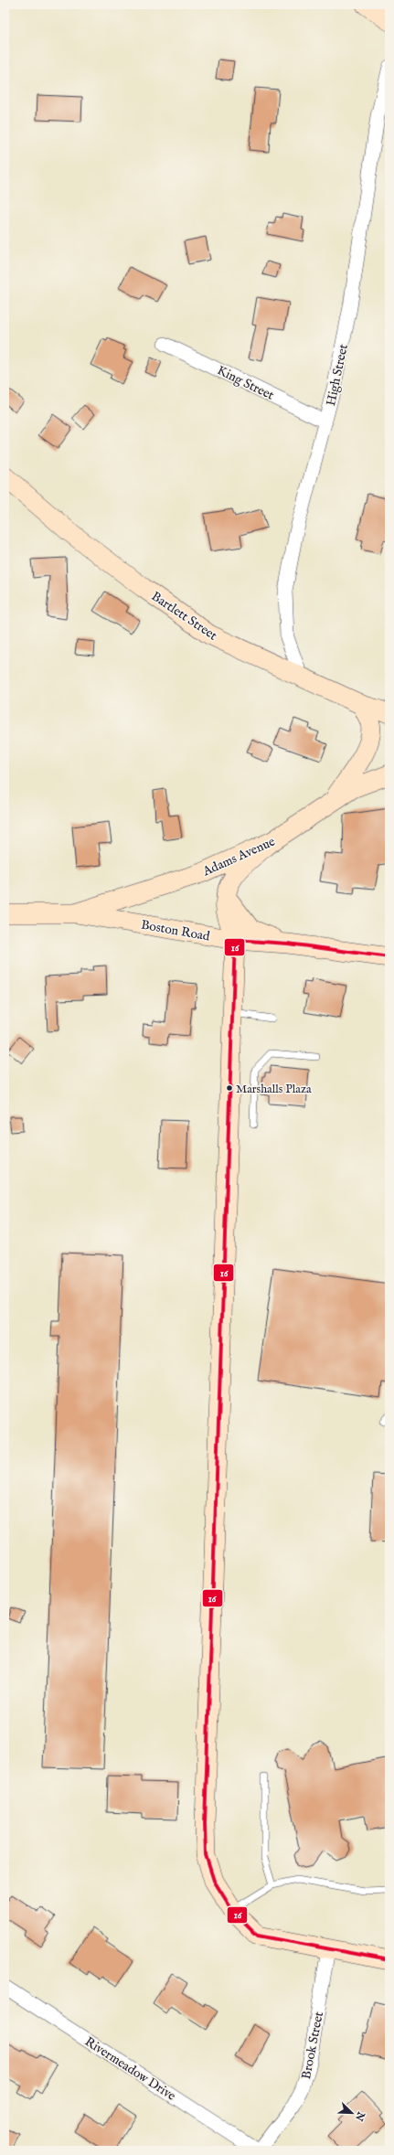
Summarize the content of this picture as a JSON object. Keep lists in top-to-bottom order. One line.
{"streets":{"street":["High Street","King Street","Bartlett Street","Adams Avenue","Boston Road","Brook Street","Rivermeadow Drive"]},"crossings":[["High Street","King Street"],["High Street","Bartlett Street"],["Adams Avenue","Boston Road"],["Brook Street","Rivermeadow Drive"]],"places":["Marshalls Plaza"],"lines":["transit line 16"],"north":"bottom right"}
